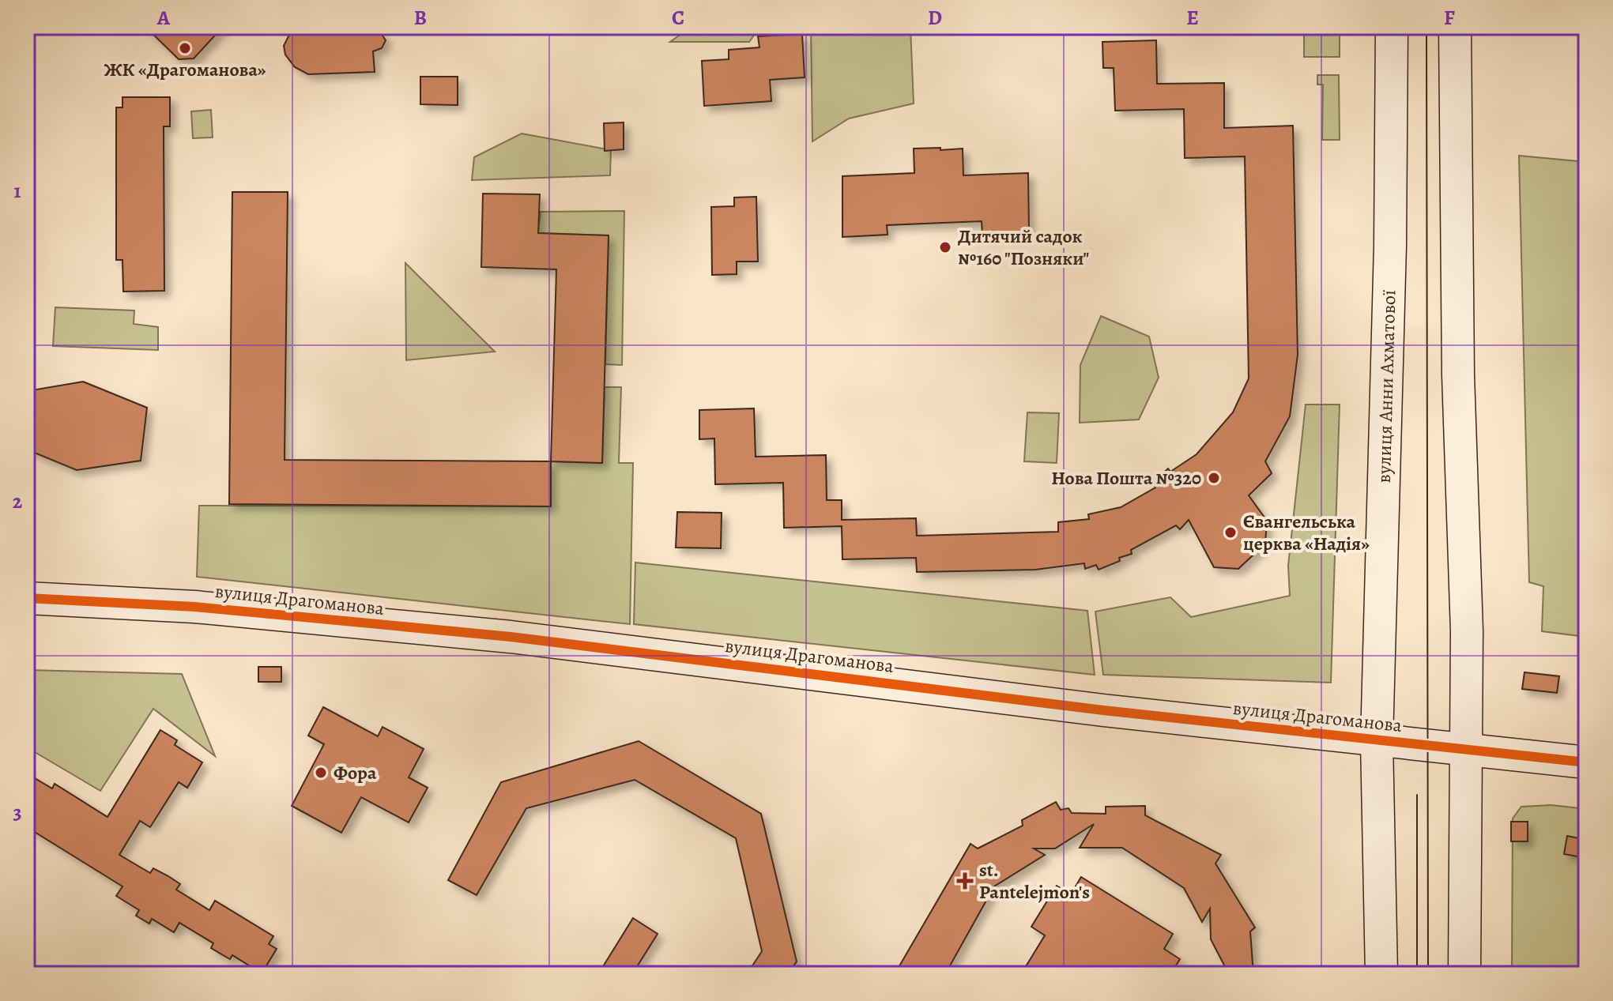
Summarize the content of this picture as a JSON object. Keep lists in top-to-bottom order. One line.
{"streets":{"main road":["вулиця Анни Ахматової","вулиця Драгоманова"]},"crossings":[["вулиця Анни Ахматової","вулиця Драгоманова"]],"places":{"other":["ЖК «Драгоманова»","Дитячий садок №160 \"Позняки\"","Нова Пошта №320","Євангельська церква «Надія»","Фора"],"health":["st. Pantelejmon's"]},"grid":{"columns":["A","B","C","D","E","F"],"rows":["1","2","3"]}}
